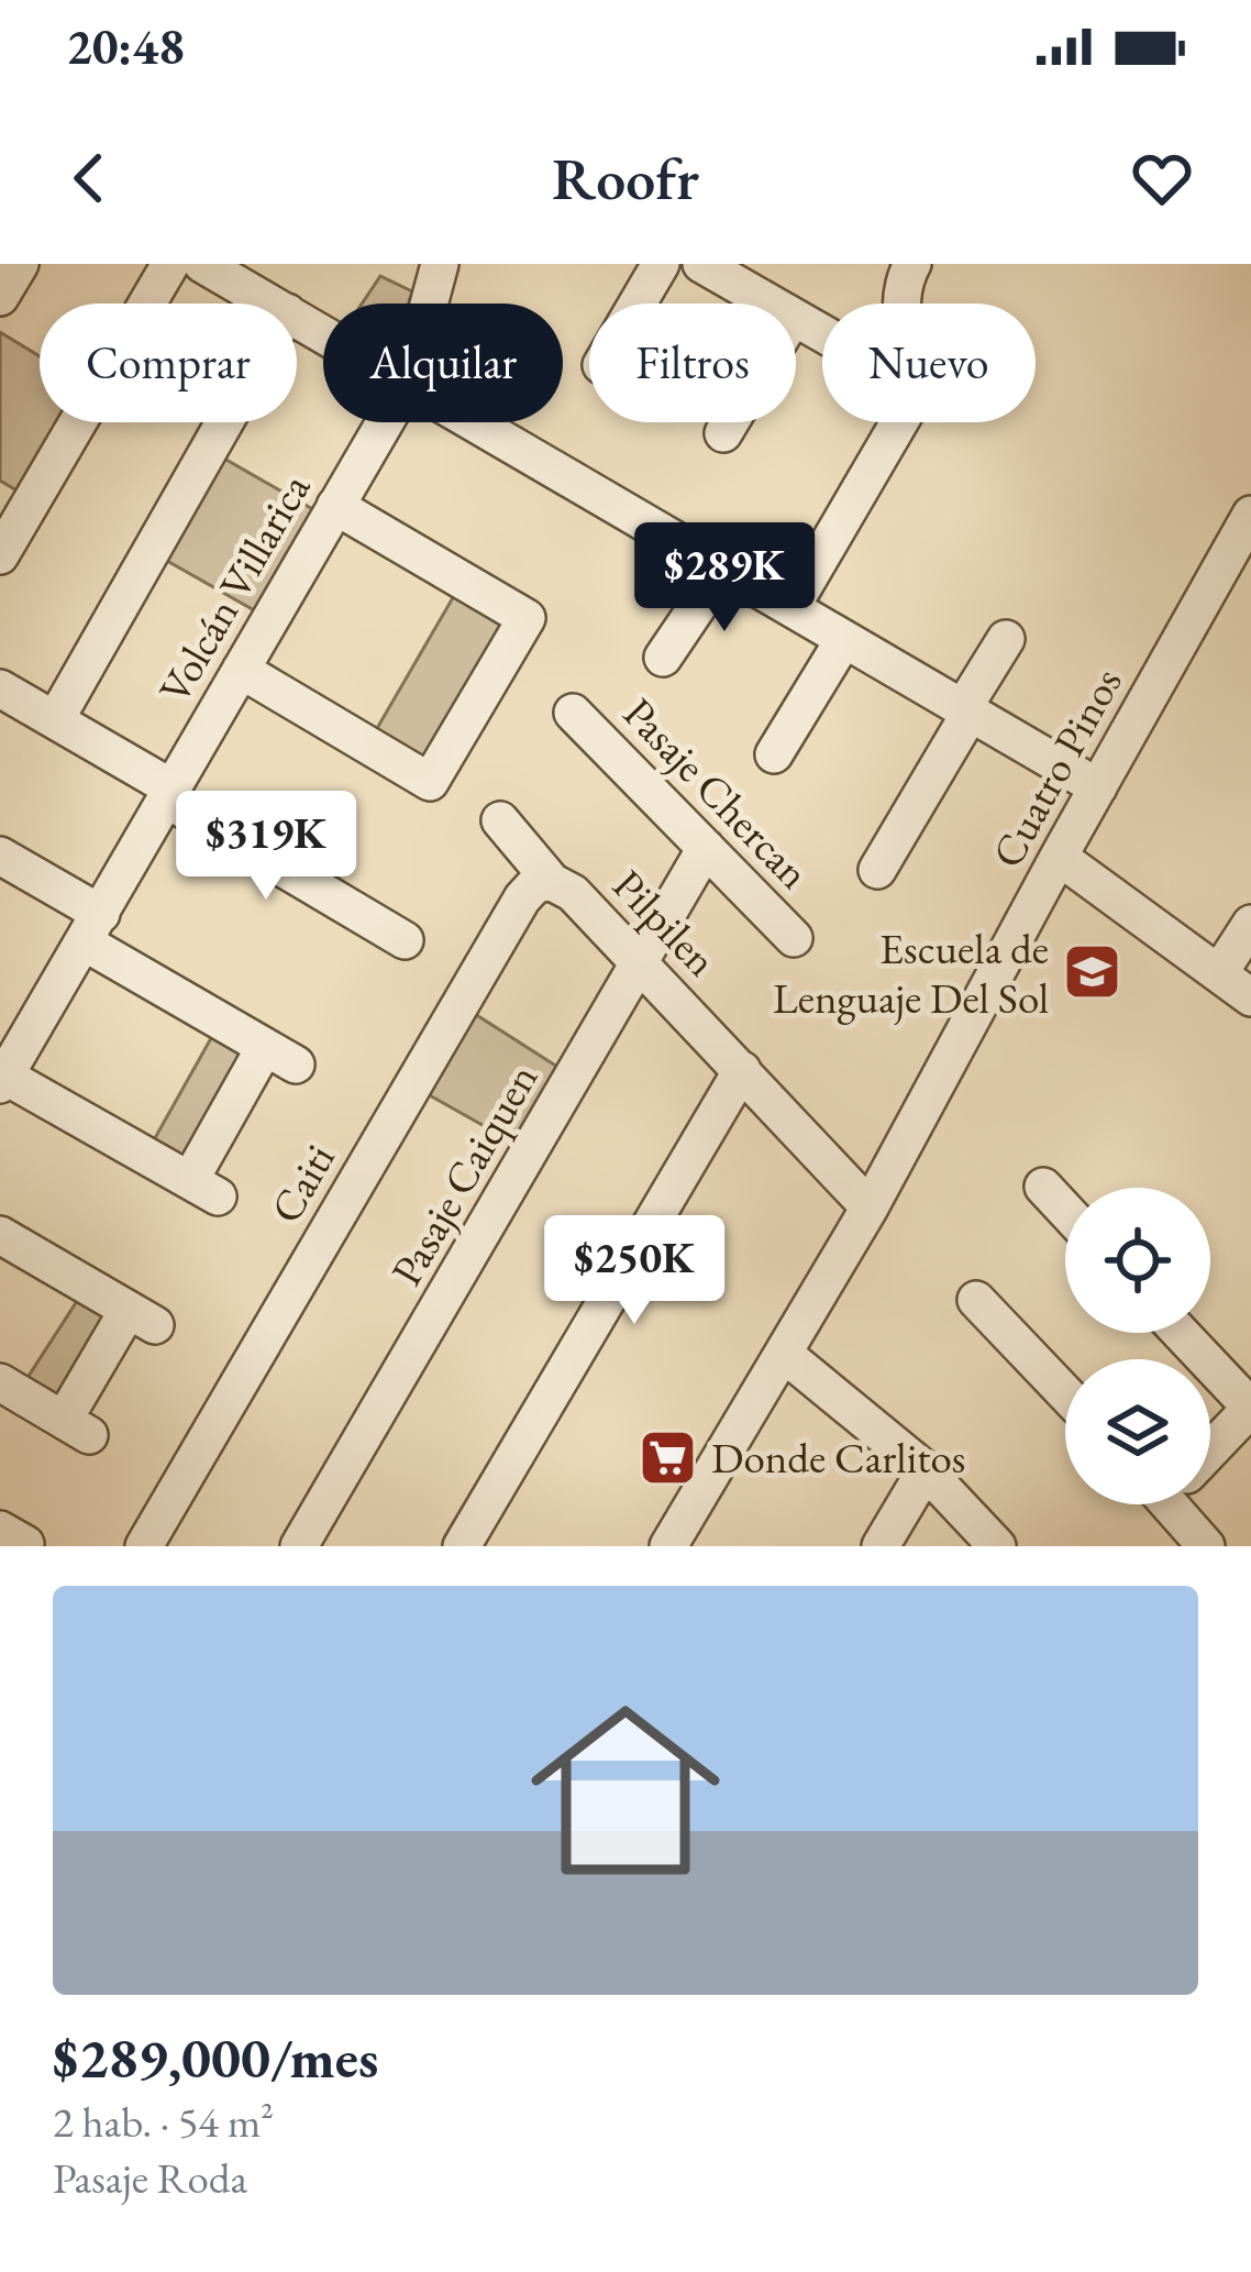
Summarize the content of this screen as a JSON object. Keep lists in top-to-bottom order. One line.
{"streets":{"street":["Volcán Villarica","Cuatro Pinos","Pasaje Chercan","Pilpilen","Pasaje Caiquen","Caiti"]},"crossings":[["Cuatro Pinos","Pilpilen"],["Pasaje Chercan","Pasaje Caiquen"],["Pilpilen","Pasaje Caiquen"],["Pilpilen","Caiti"]],"places":{"school or university":["Escuela de Lenguaje Del Sol"],"supermarket":["Donde Carlitos"]},"page":{"status":"20:48","header":"Roofr","chip":["Comprar","Alquilar","Filtros","Nuevo"],"price":["$289K","$319K","$250K"],"list":[{"name":"$289,000/mes","note":"2 hab. · 54 m² · Pasaje Roda"}]}}
